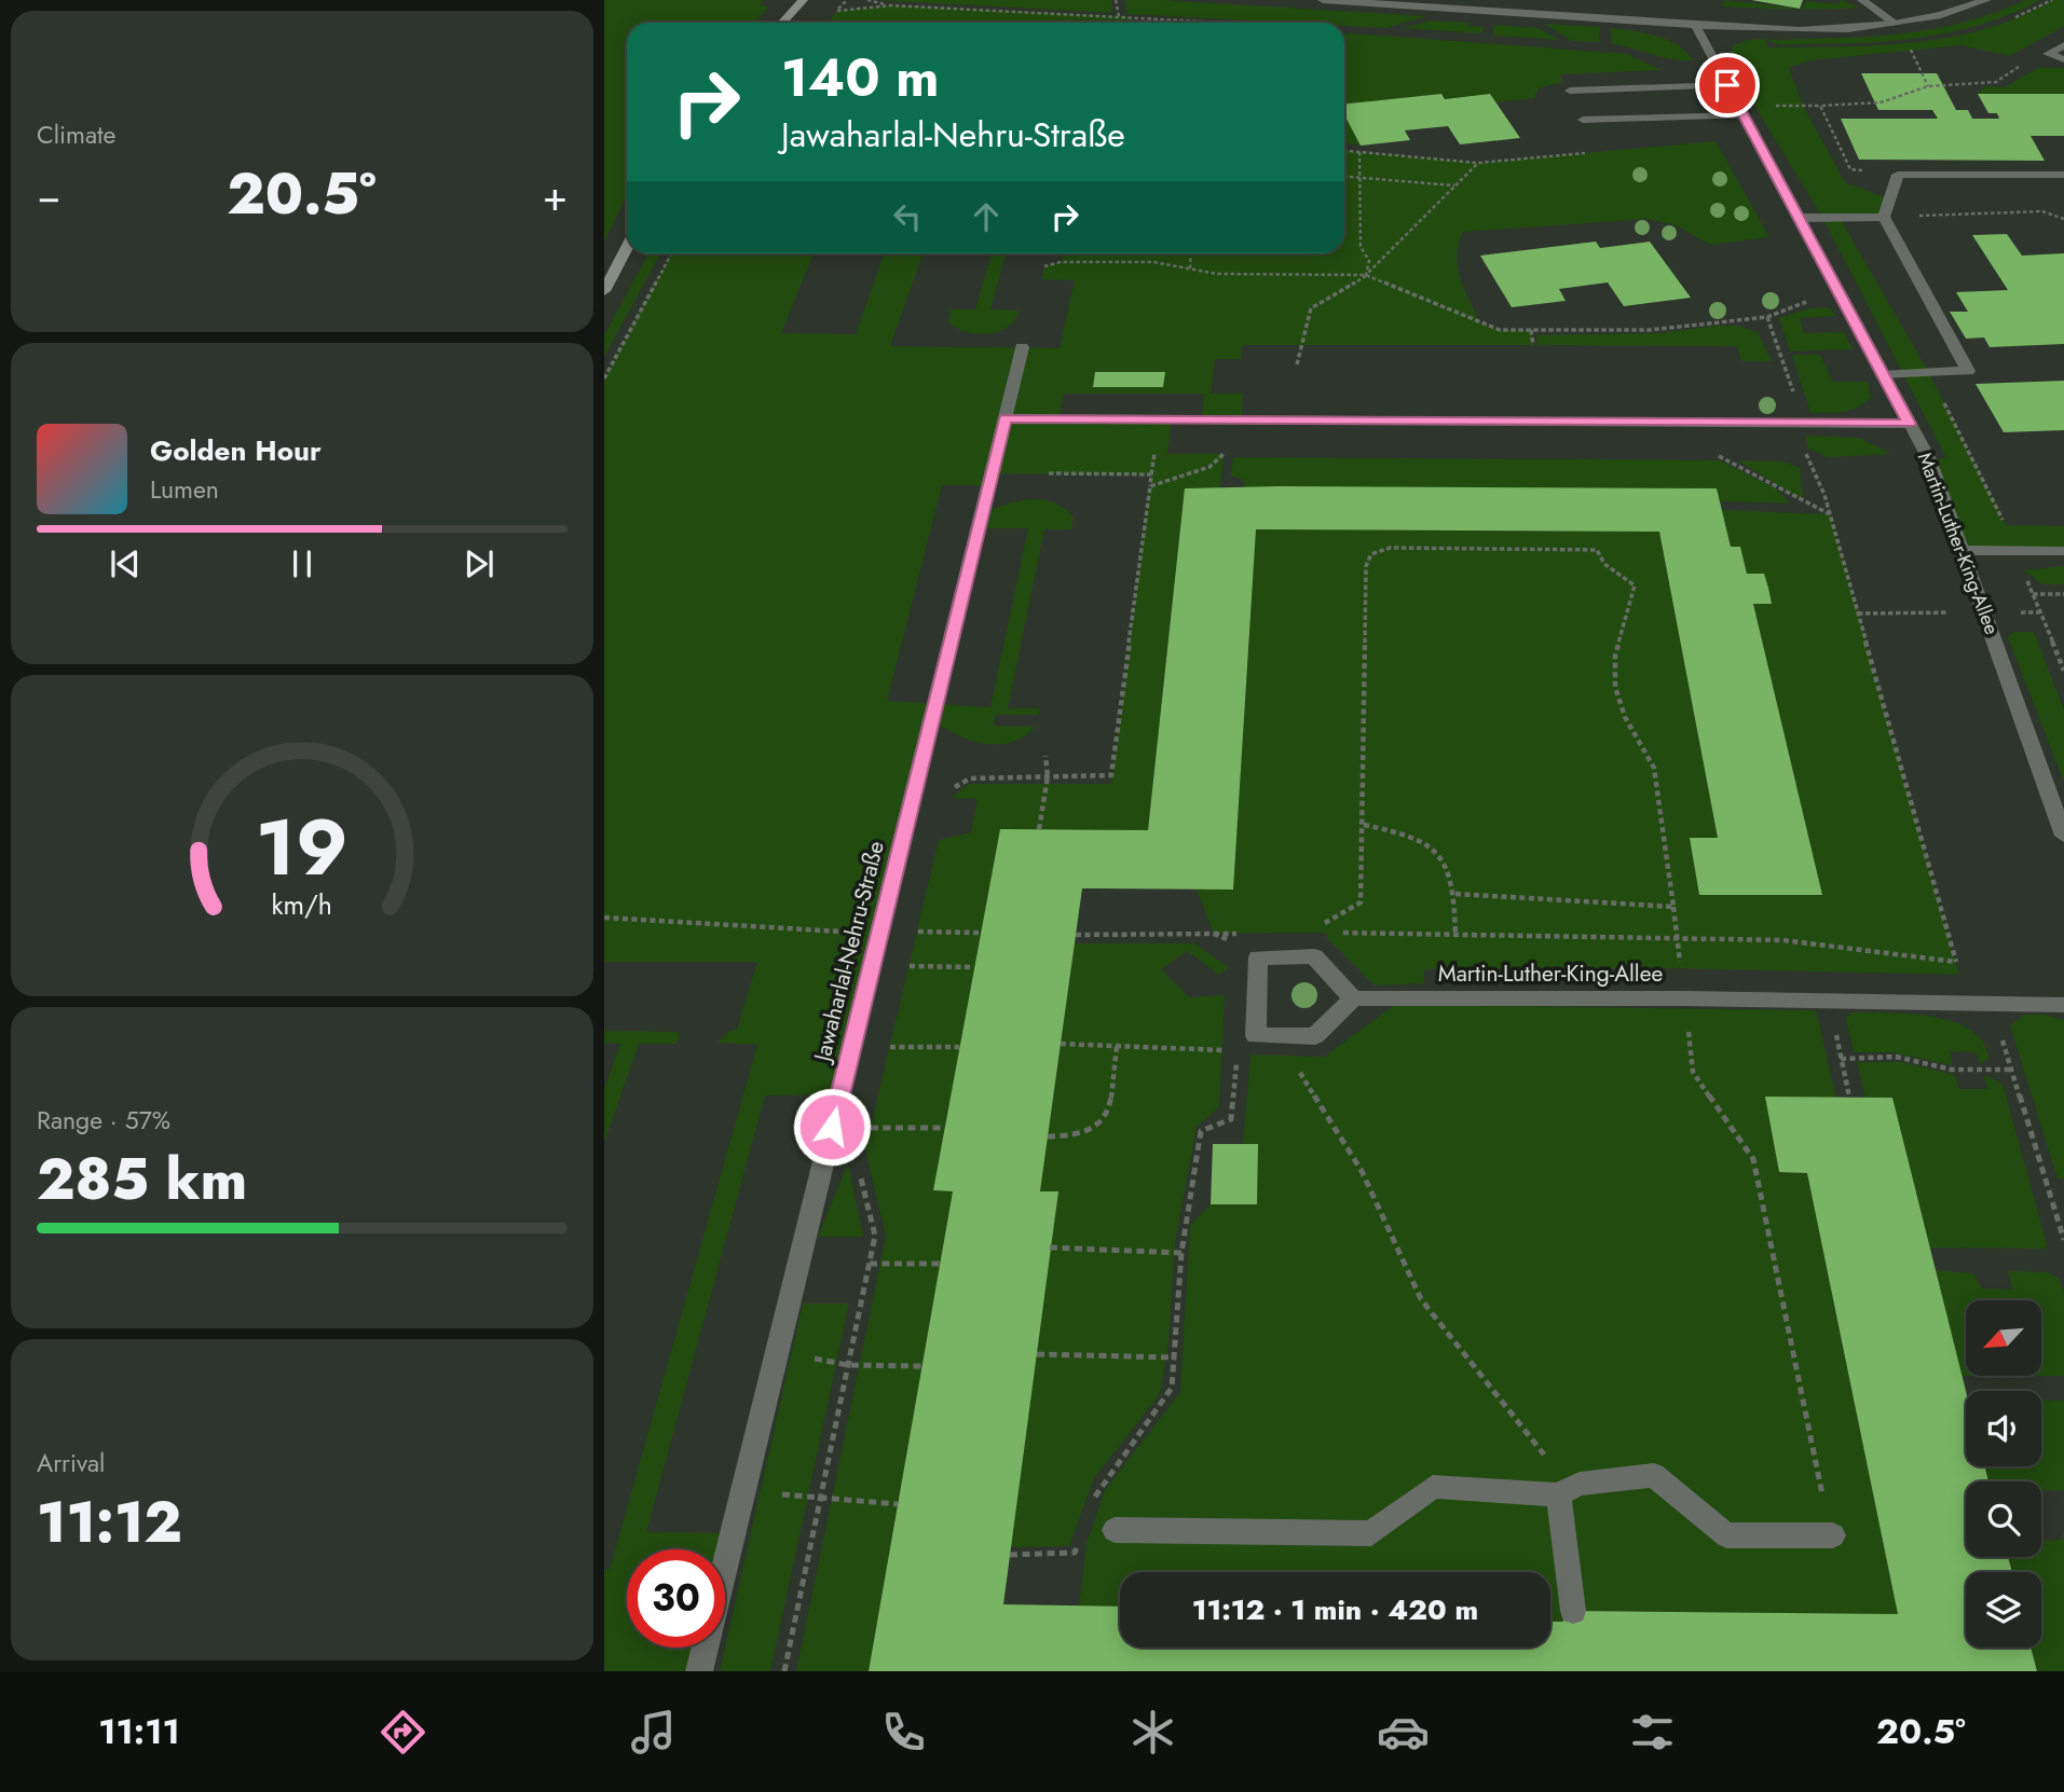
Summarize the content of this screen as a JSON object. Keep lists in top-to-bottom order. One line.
{"streets":{"street":["Martin-Luther-King-Allee","Jawaharlal-Nehru-Straße"]},"north":"bottom left","page":{"tile":["Climate",["Range · 57%","285 km"],["Arrival","11:12"]],"turn":["140 m","Jawaharlal-Nehru-Straße"],"heat":["−","20.5°","+"],"song":["Golden Hour","Lumen"],"limit":"30","trip":"11:12 · 1 min · 420 m","tabs":["11:11","20.5°"],"gauge":["19","km/h"]}}
